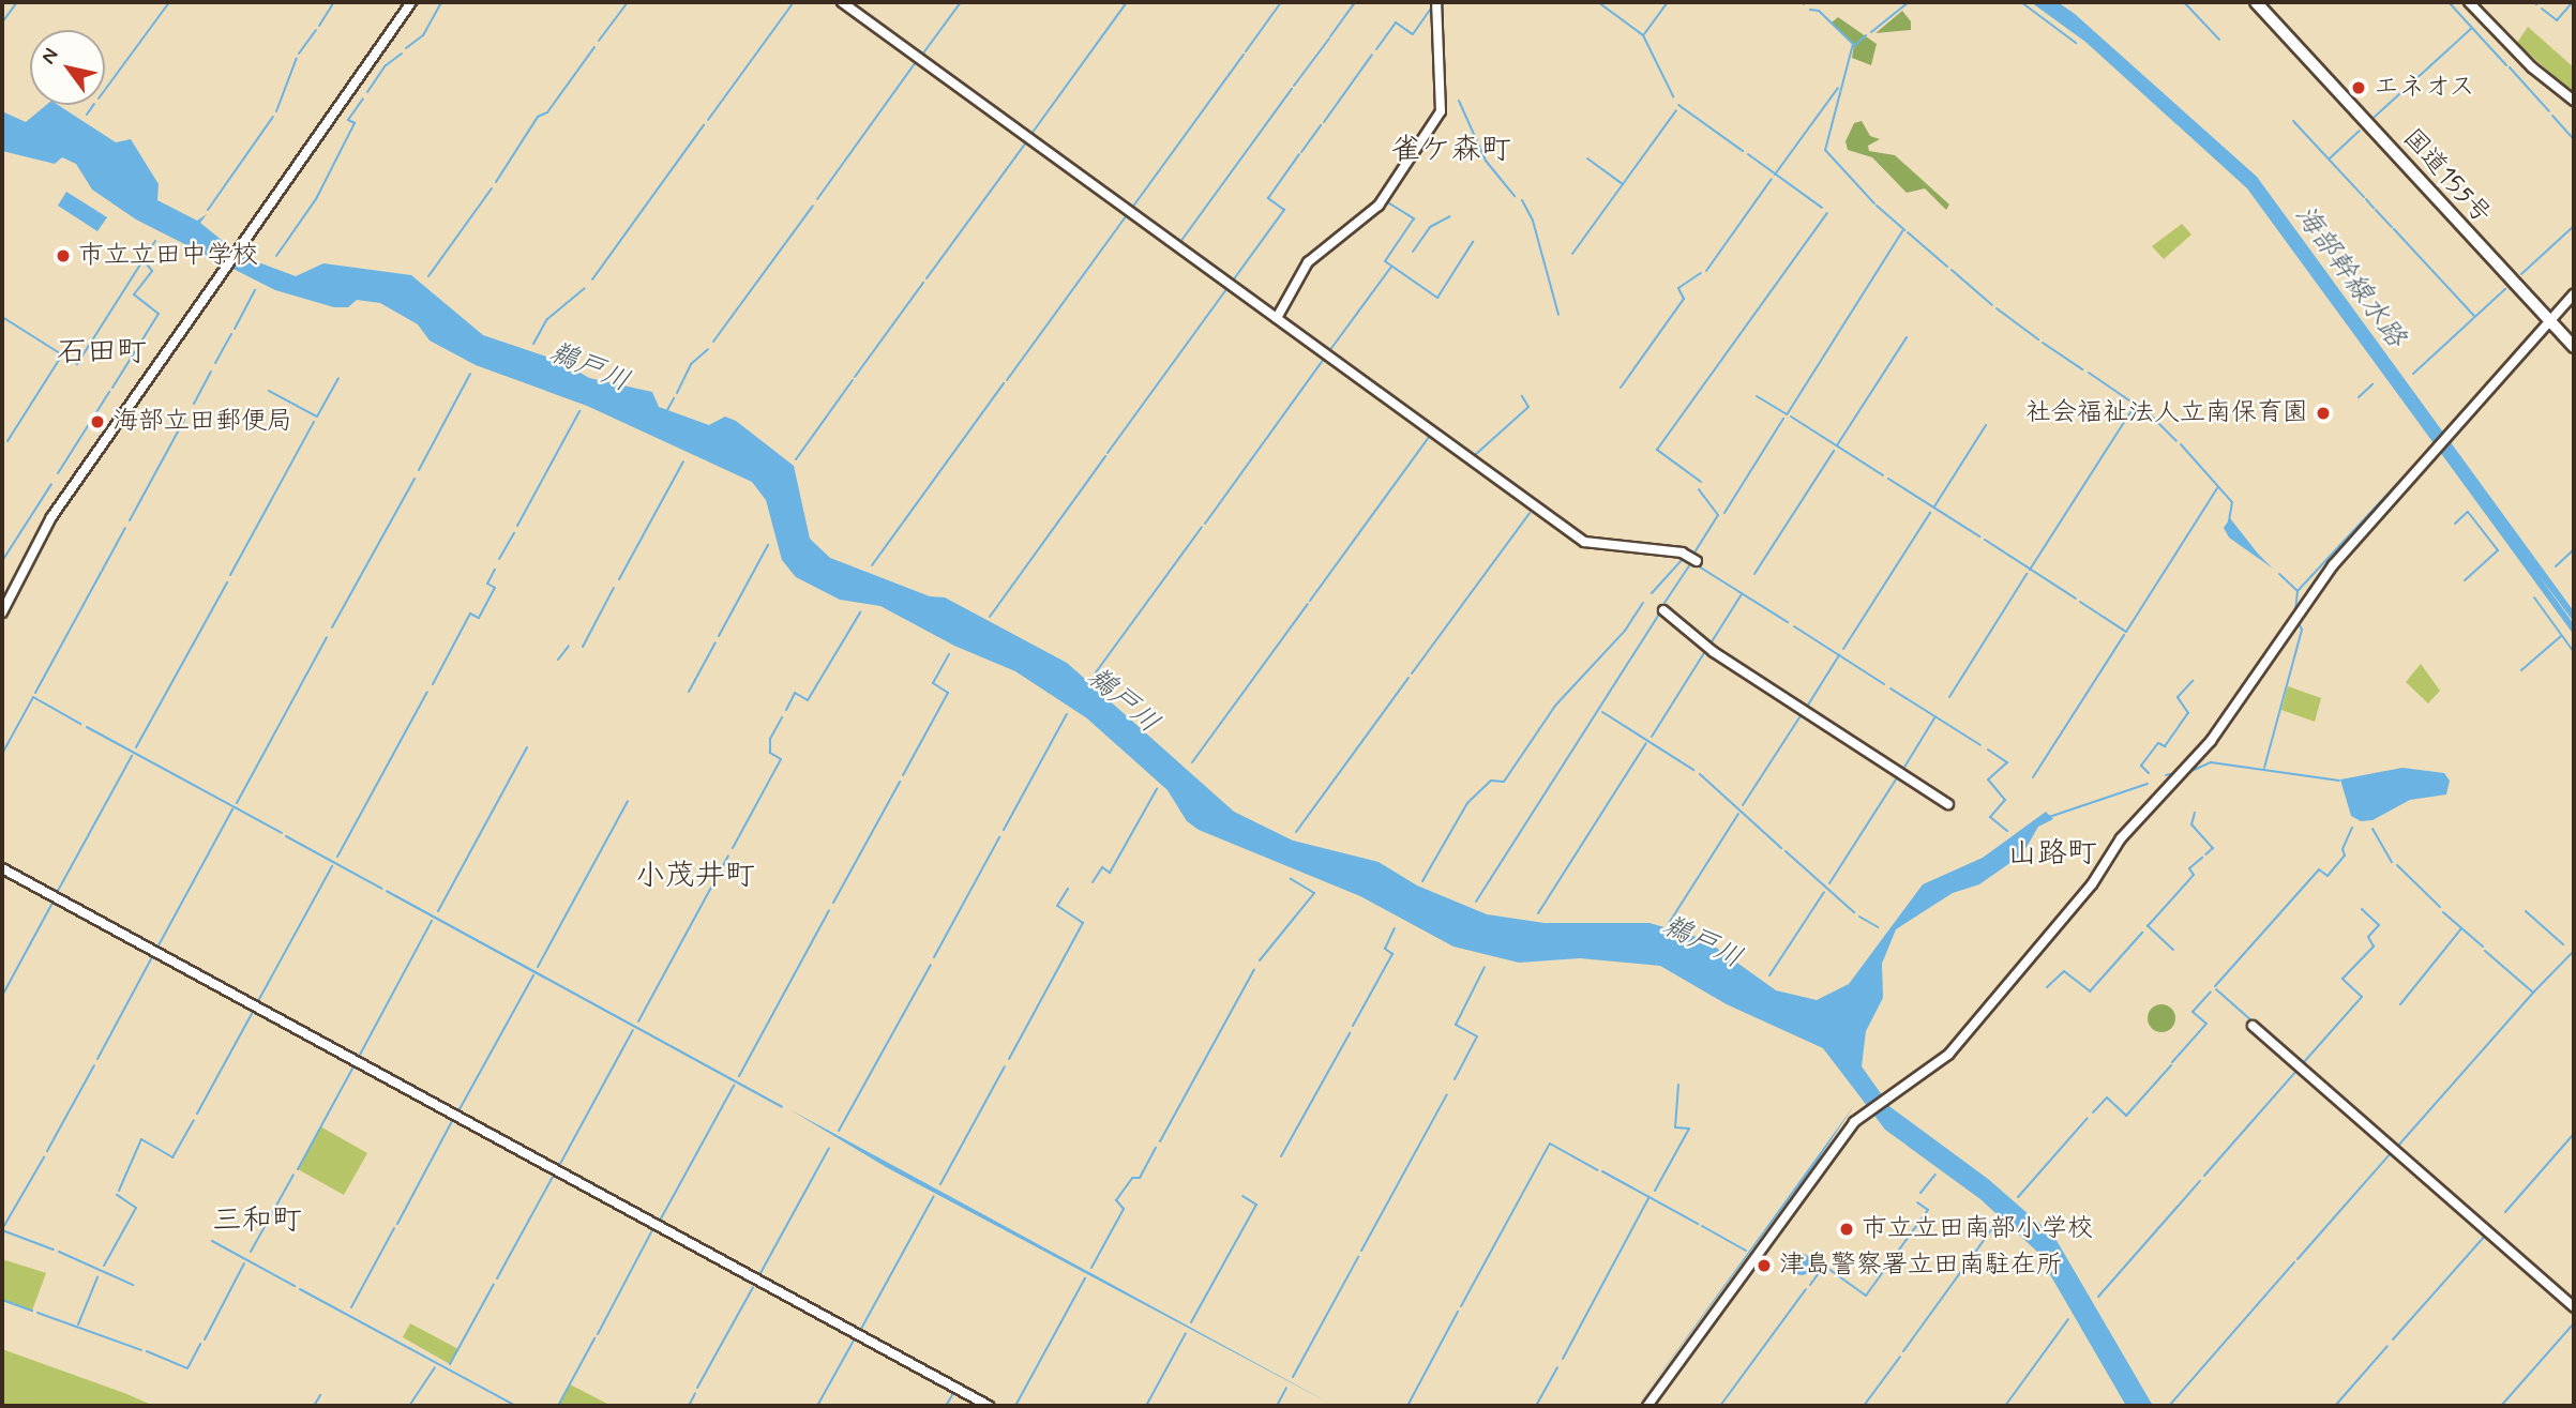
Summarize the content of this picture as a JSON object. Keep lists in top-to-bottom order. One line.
{"streets":{"highway":["国道155号"]},"districts":["雀ケ森町","石田町","山路町","小茂井町","三和町"],"water":["海部幹線水路","鵜戸川"],"places":["エネオス","市立立田中学校","社会福祉法人立南保育園","海部立田郵便局","市立立田南部小学校","津島警察署立田南駐在所"],"north":"top left"}
